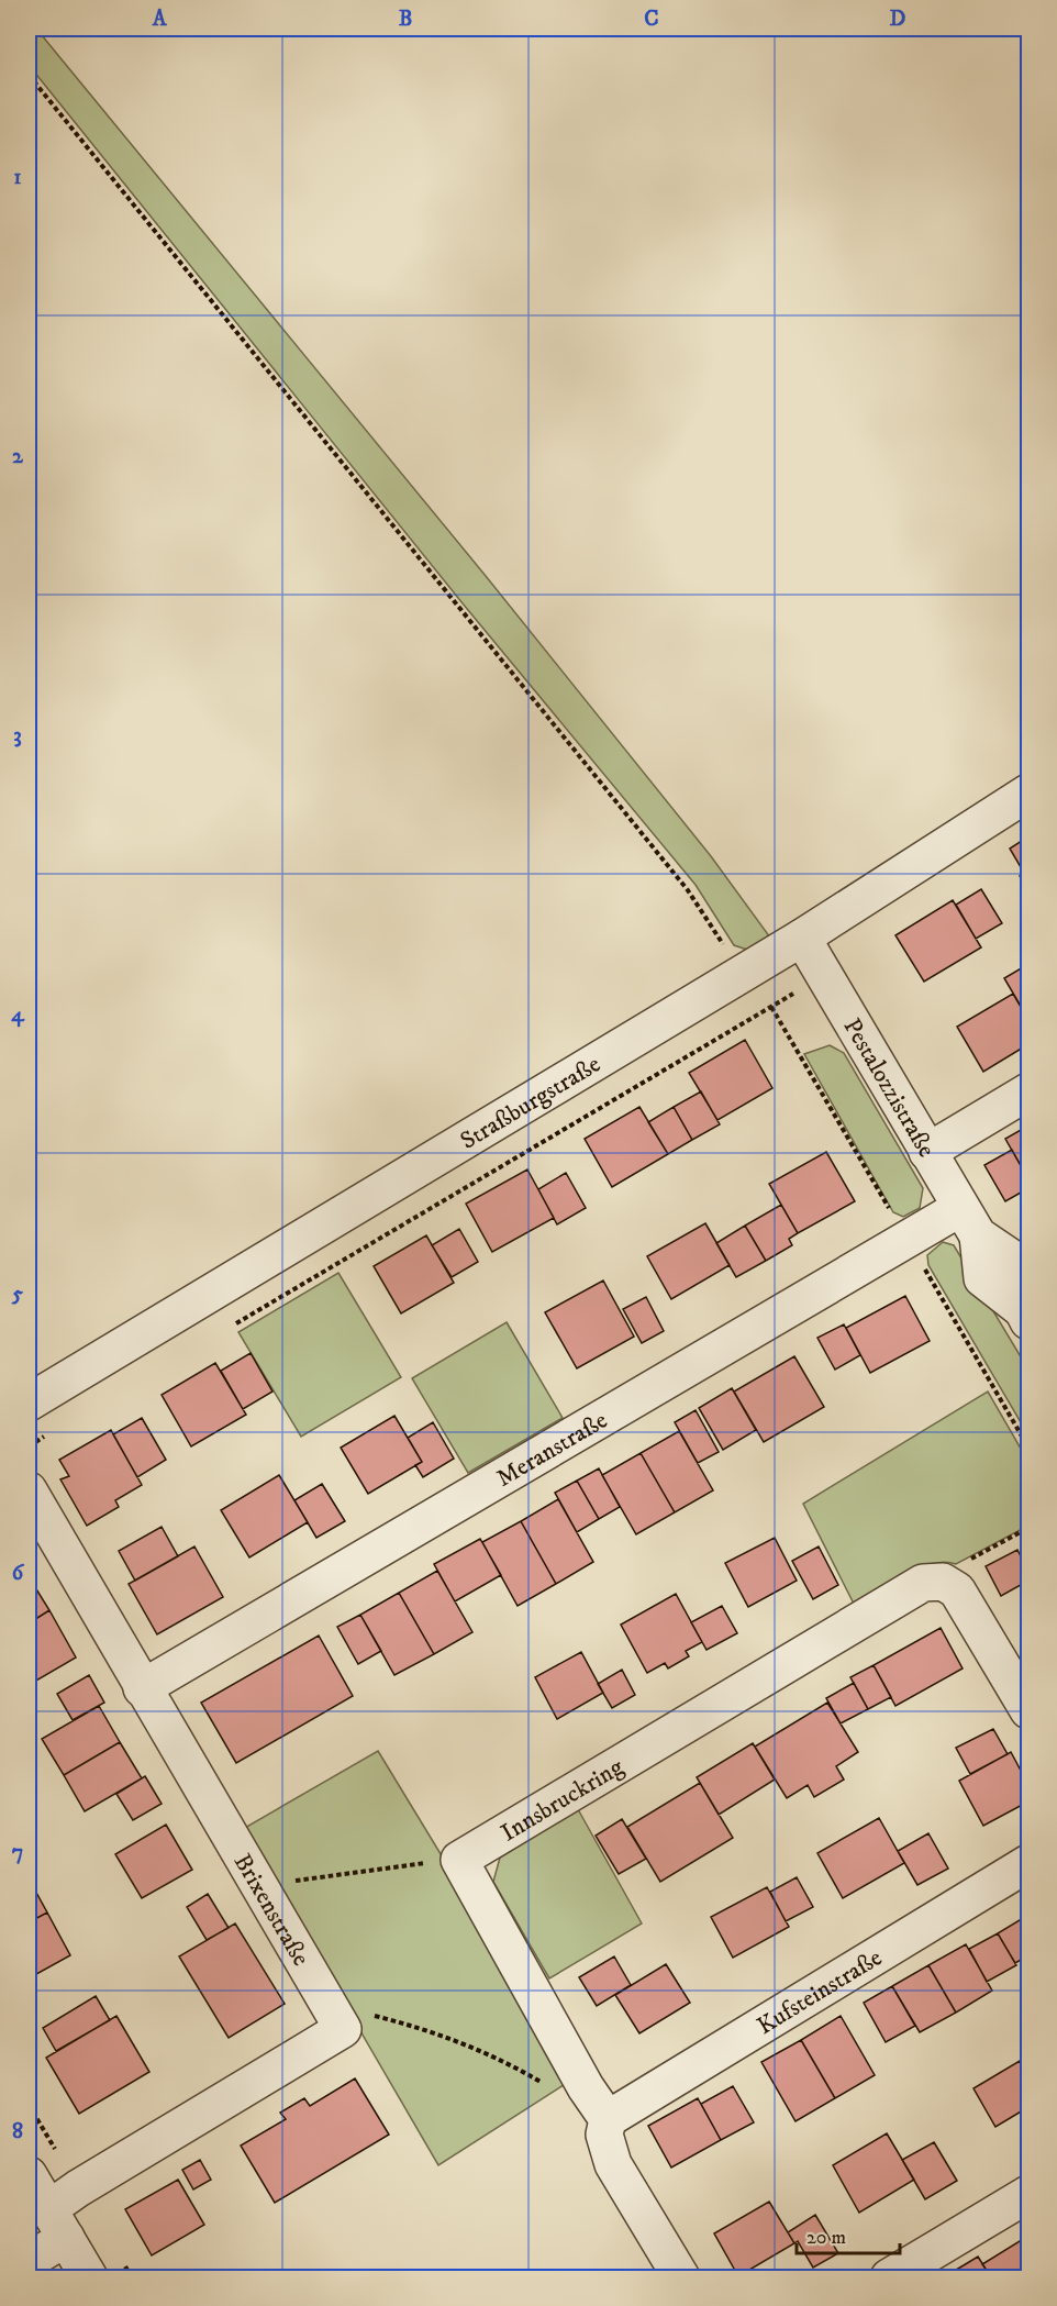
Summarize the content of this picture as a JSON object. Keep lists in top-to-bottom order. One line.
{"streets":{"street":["Pestalozzistraße","Straßburgstraße","Meranstraße","Innsbruckring","Brixenstraße","Kufsteinstraße"]},"crossings":[["Pestalozzistraße","Straßburgstraße"],["Pestalozzistraße","Meranstraße"],["Meranstraße","Brixenstraße"]],"scale_bar":"20 m","grid":{"columns":["A","B","C","D"],"rows":["1","2","3","4","5","6","7","8"]}}
